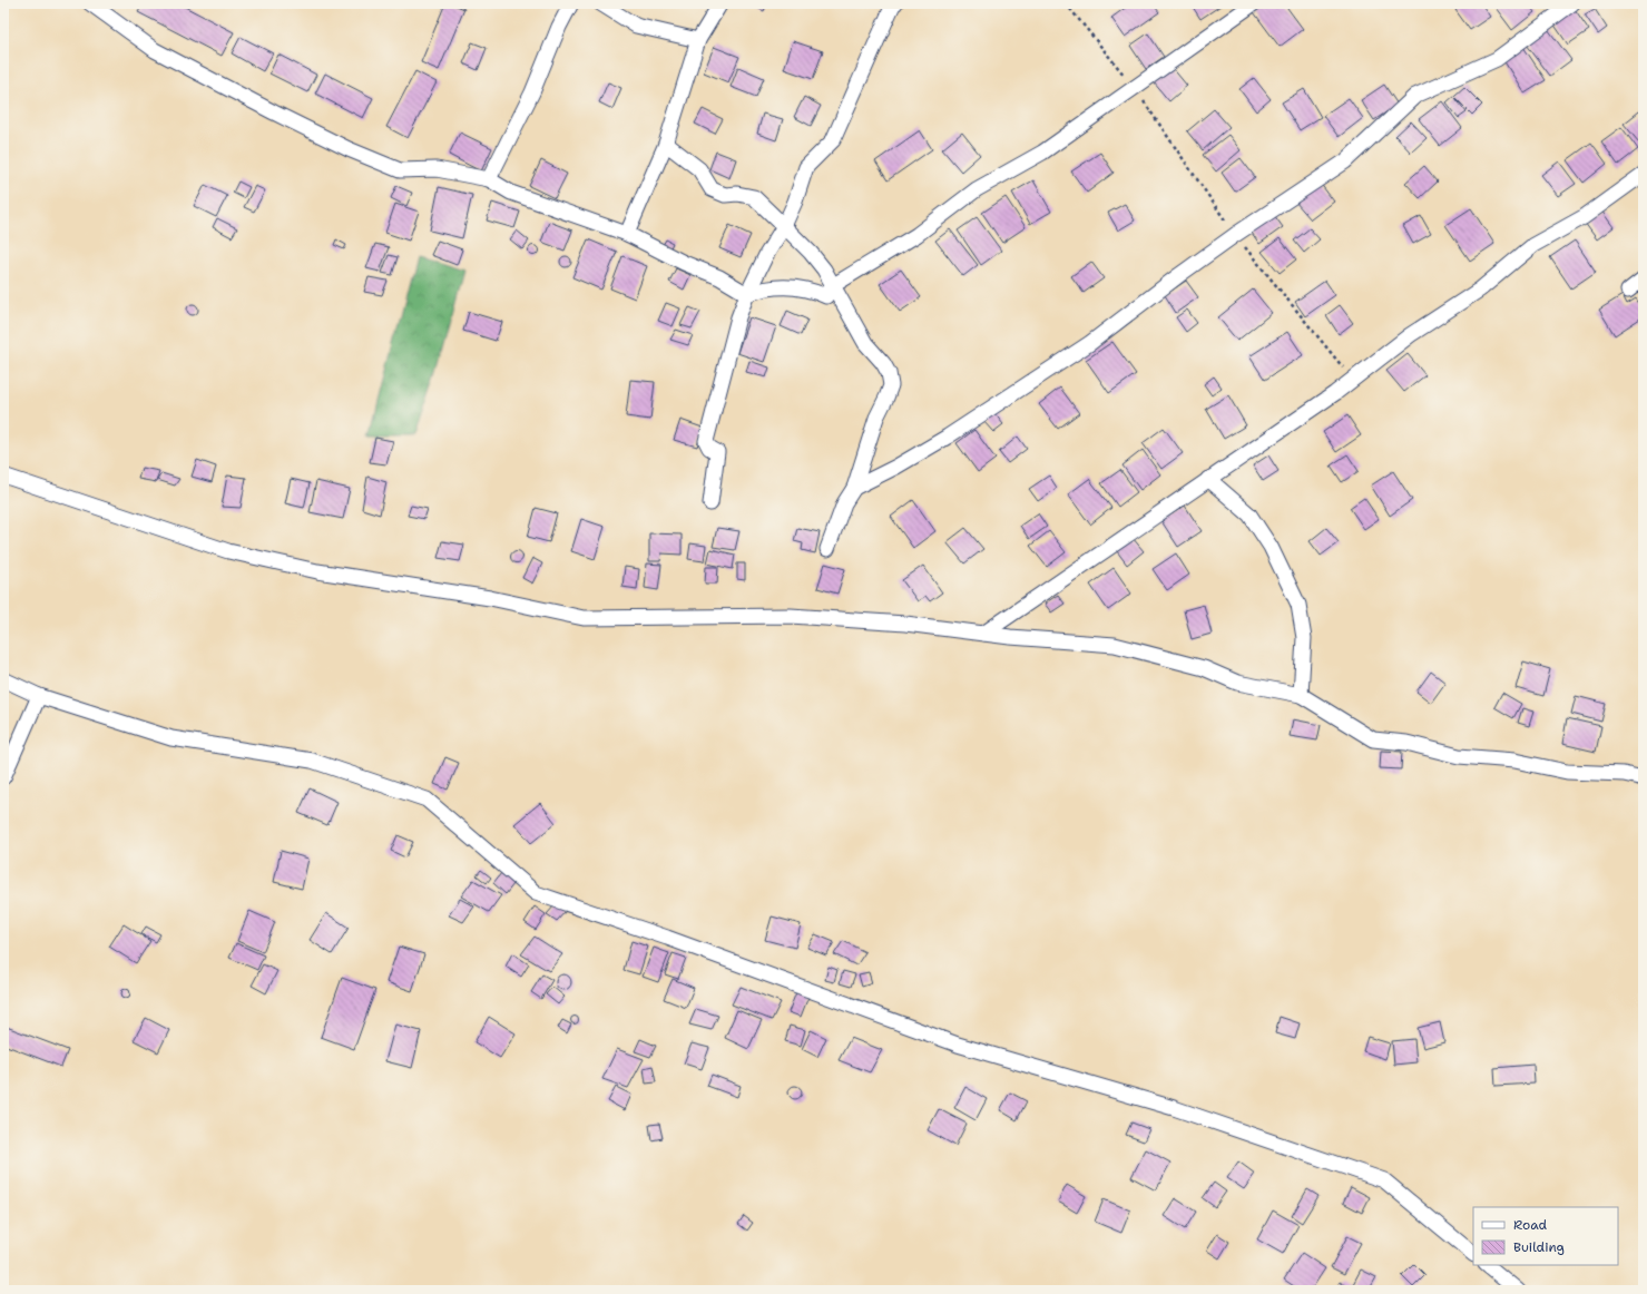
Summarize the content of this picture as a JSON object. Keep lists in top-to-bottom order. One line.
{"legend":["Road","Building"]}
